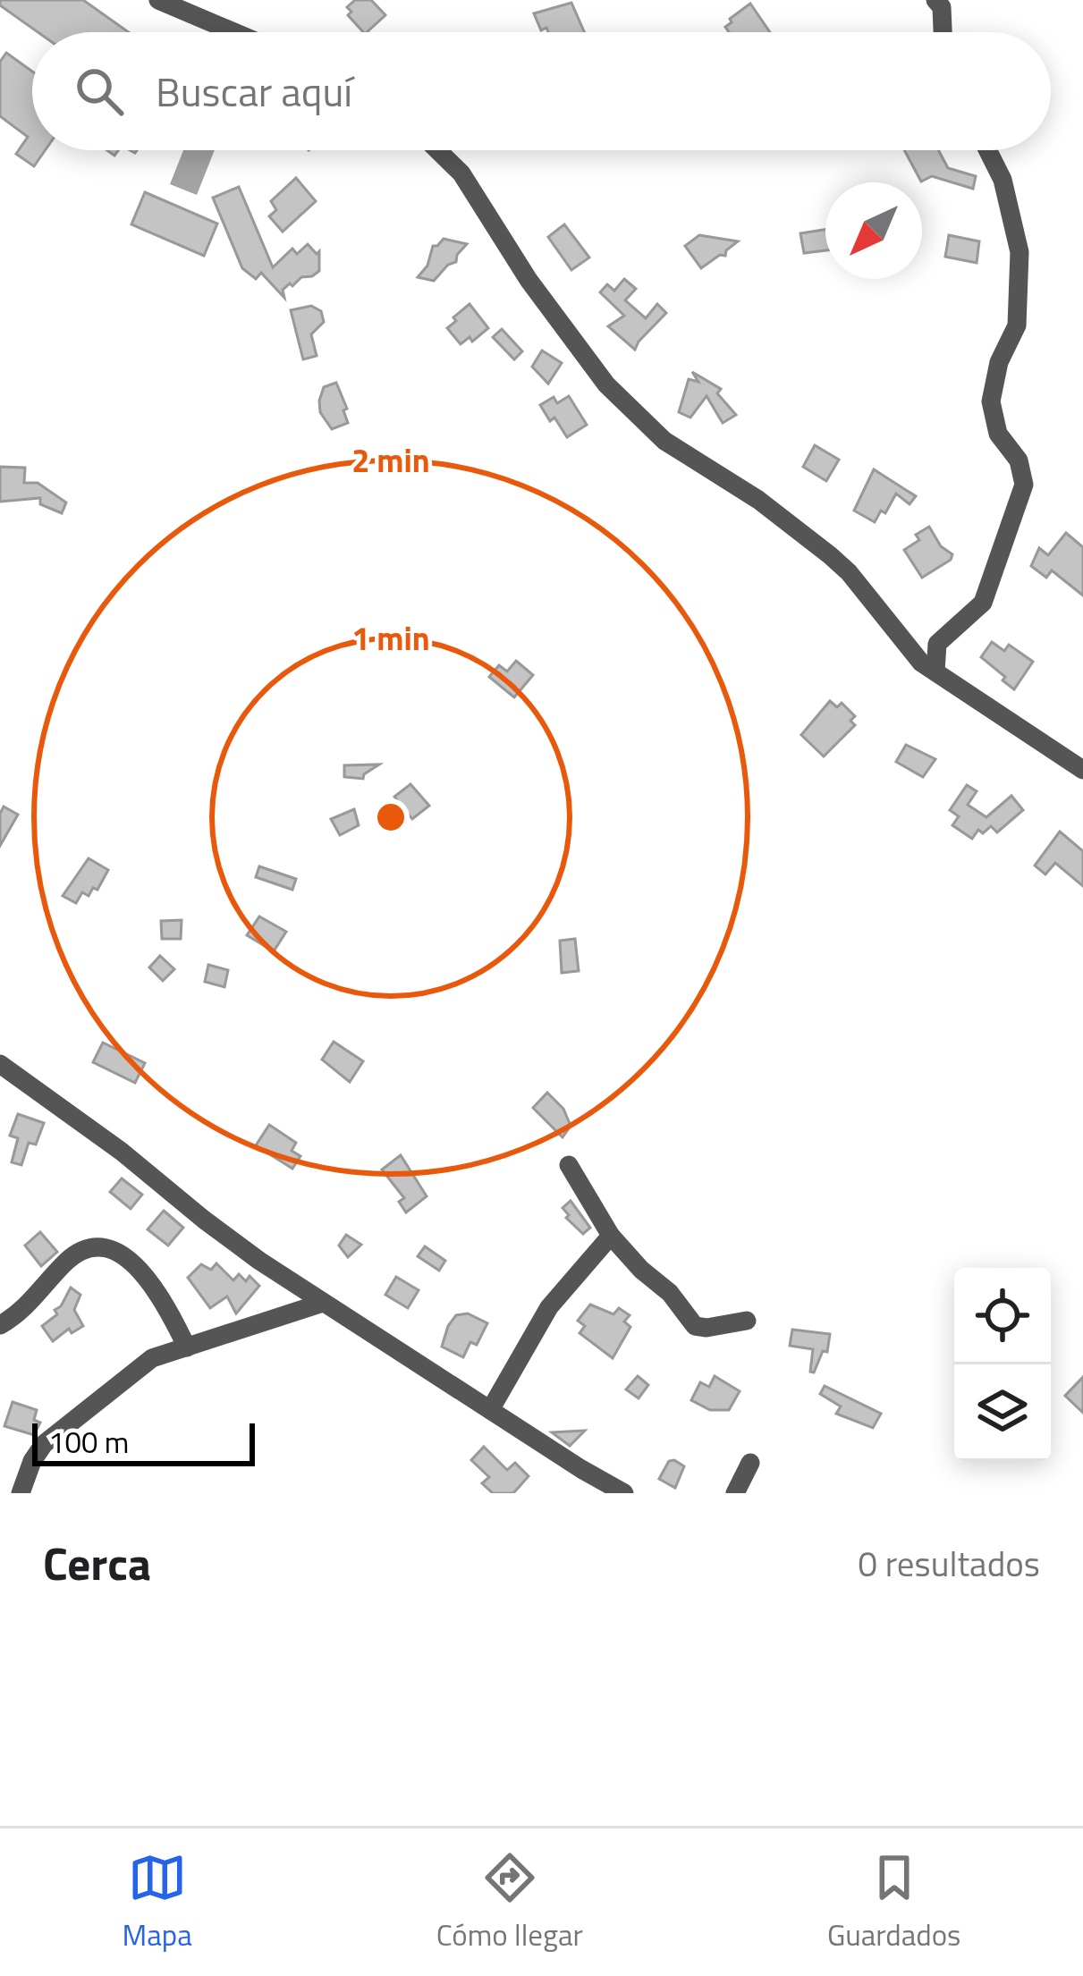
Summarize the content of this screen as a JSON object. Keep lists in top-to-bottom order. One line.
{"scale_bar":"100 m","north":"bottom left","page":{"search":"Buscar aquí","scale":"100 m","heading":["Cerca","0 resultados"],"nav":["Mapa","Cómo llegar","Guardados"]},"rings":["2 min","1 min"]}
